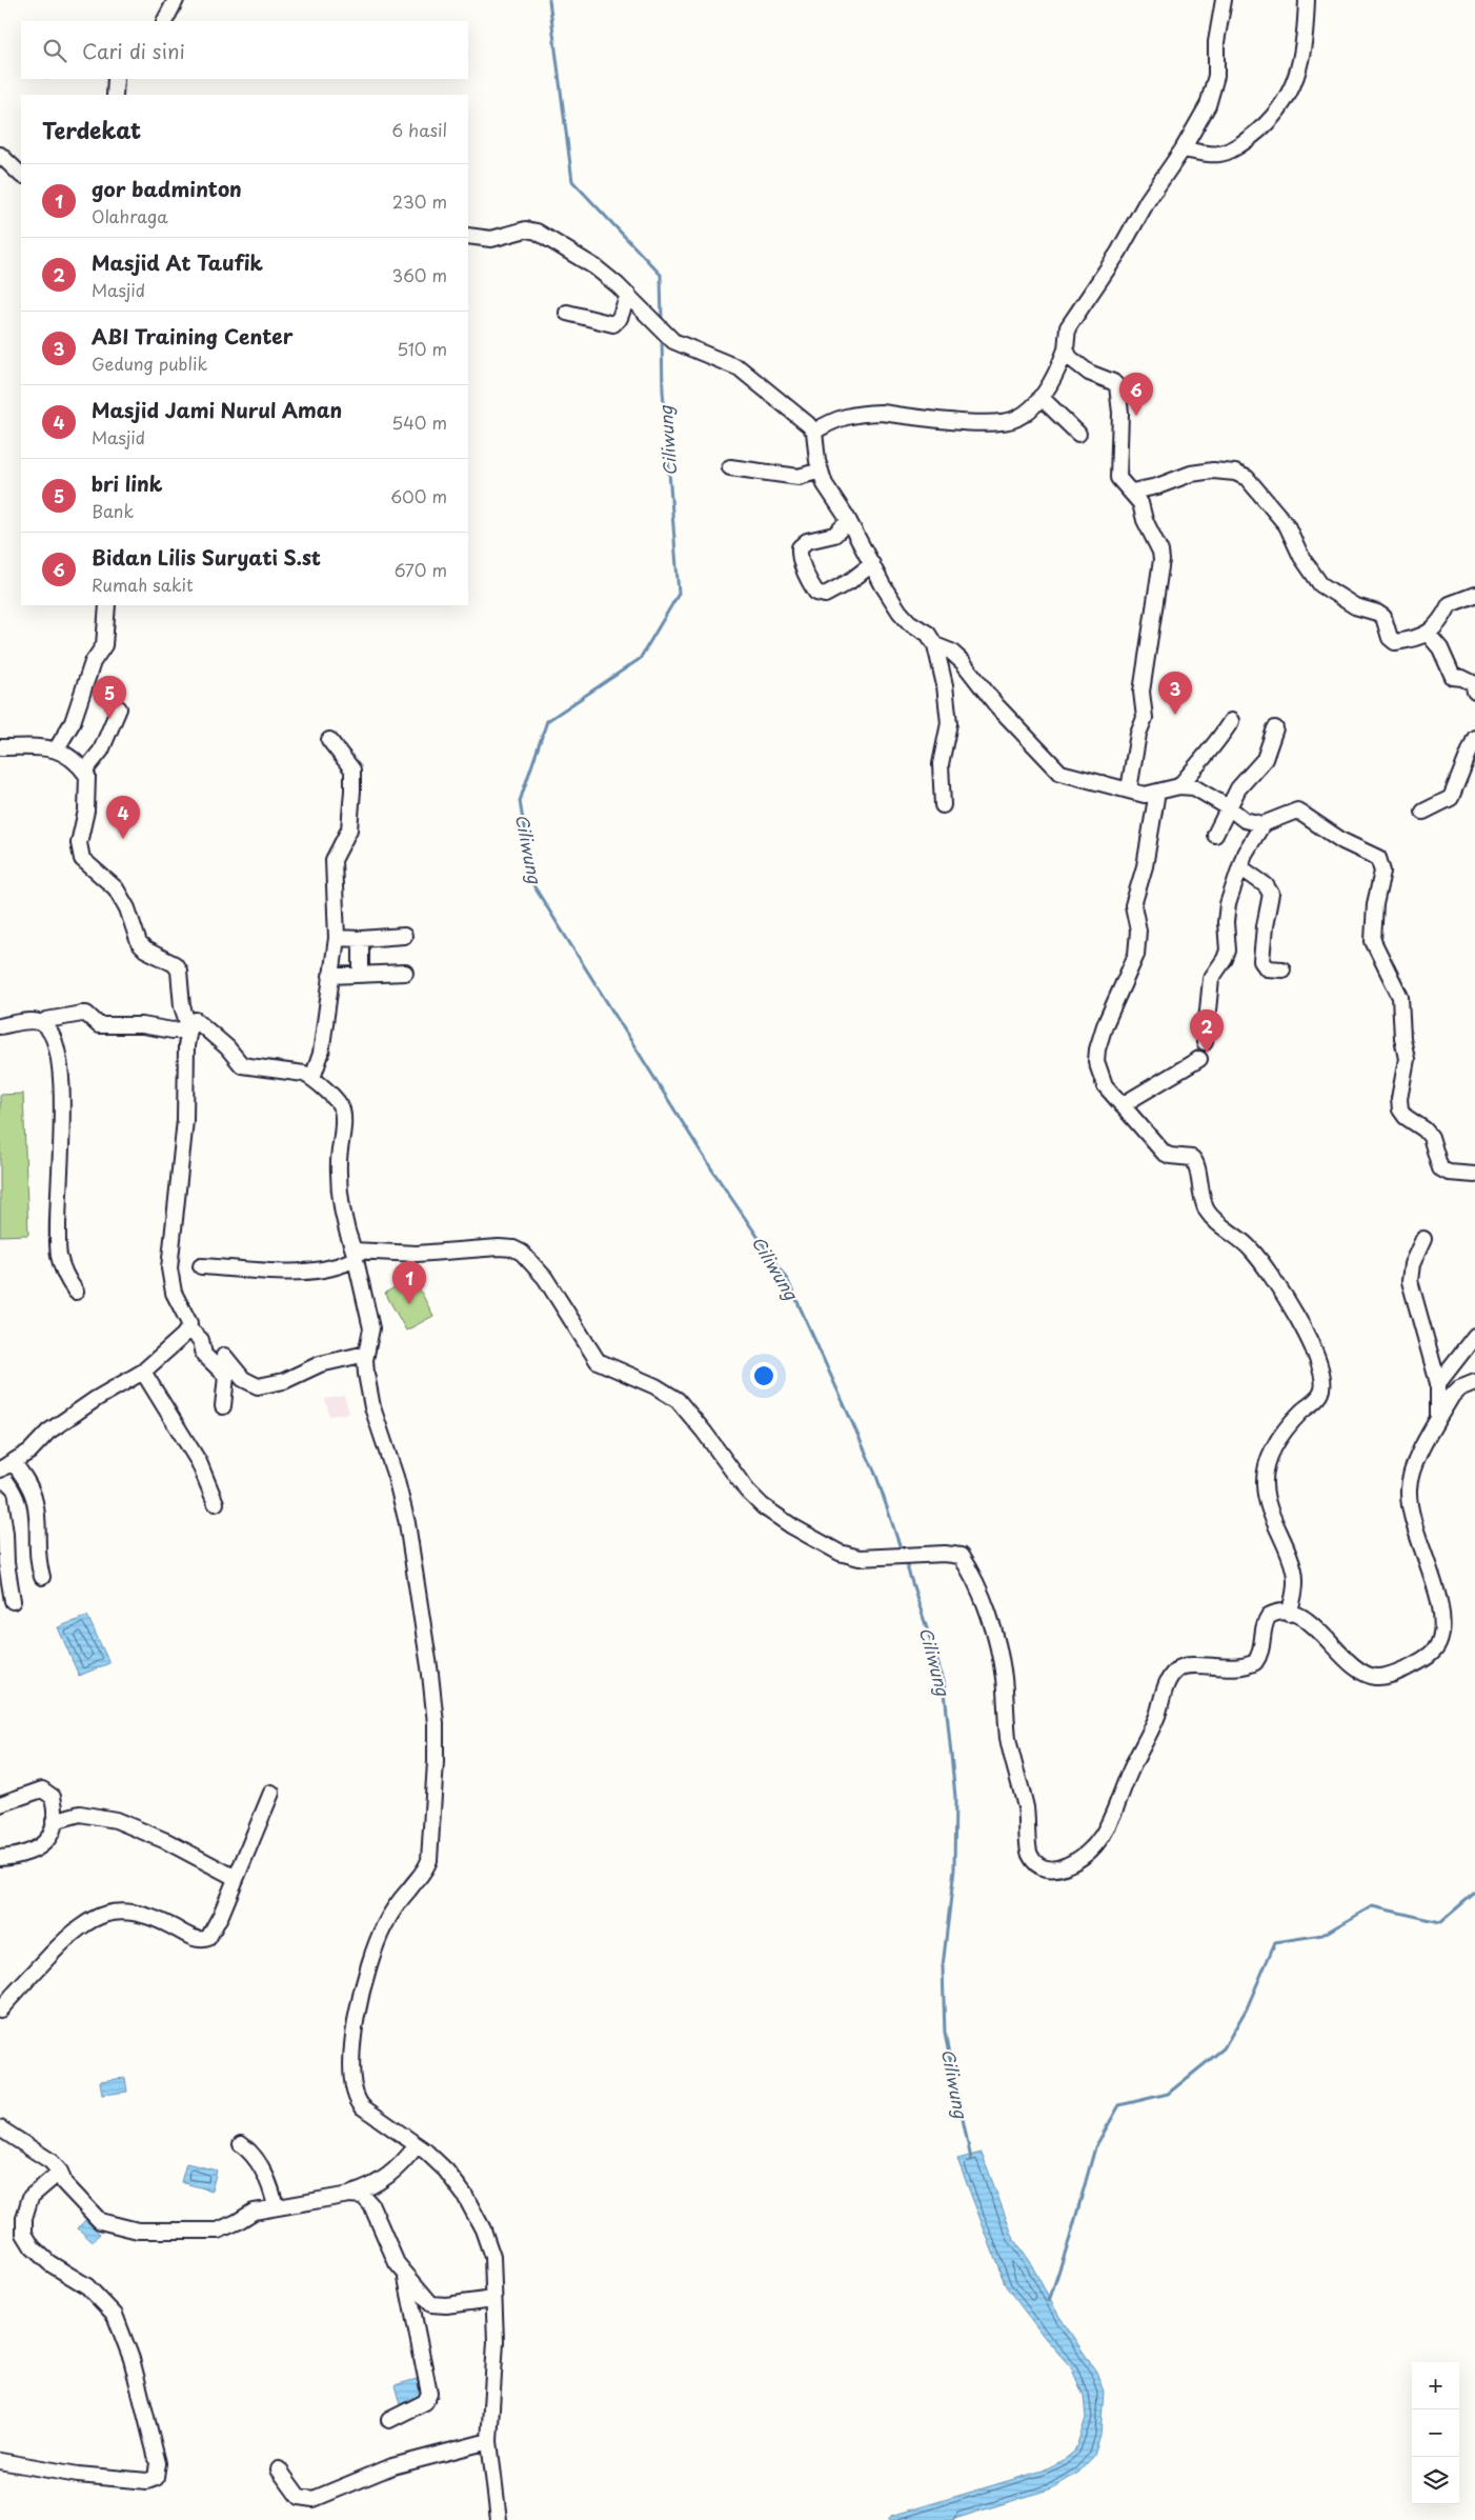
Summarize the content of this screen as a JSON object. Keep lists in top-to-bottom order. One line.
{"water":["Ciliwung"],"page":{"search":"Cari di sini","heading":["Terdekat","6 hasil"],"list":[{"mark":"1","name":"gor badminton","note":"Olahraga","value":"230 m"},{"mark":"2","name":"Masjid At Taufik","note":"Masjid","value":"360 m"},{"mark":"3","name":"ABI Training Center","note":"Gedung publik","value":"510 m"},{"mark":"4","name":"Masjid Jami Nurul Aman","note":"Masjid","value":"540 m"},{"mark":"5","name":"bri link","note":"Bank","value":"600 m"},{"mark":"6","name":"Bidan Lilis Suryati S.st","note":"Rumah sakit","value":"670 m"}],"pins":["6","3","5","4","2","1"],"map_buttons":["+","−"]}}
